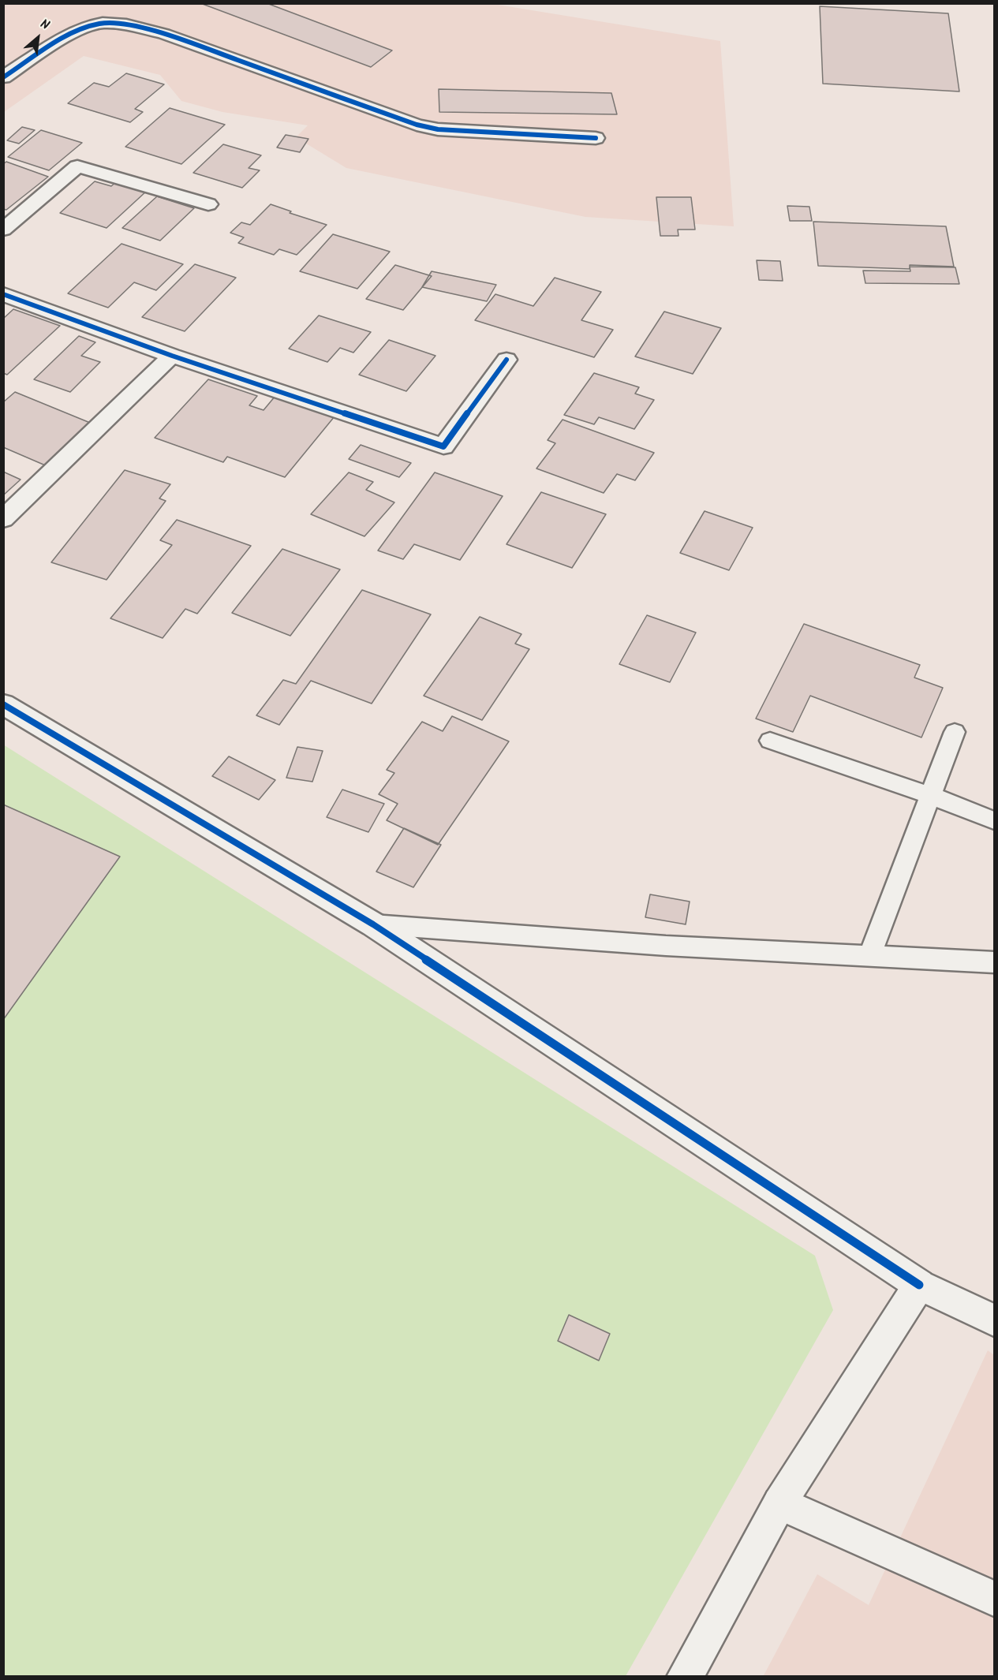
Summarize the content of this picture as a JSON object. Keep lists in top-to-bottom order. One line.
{"north":"top right"}
